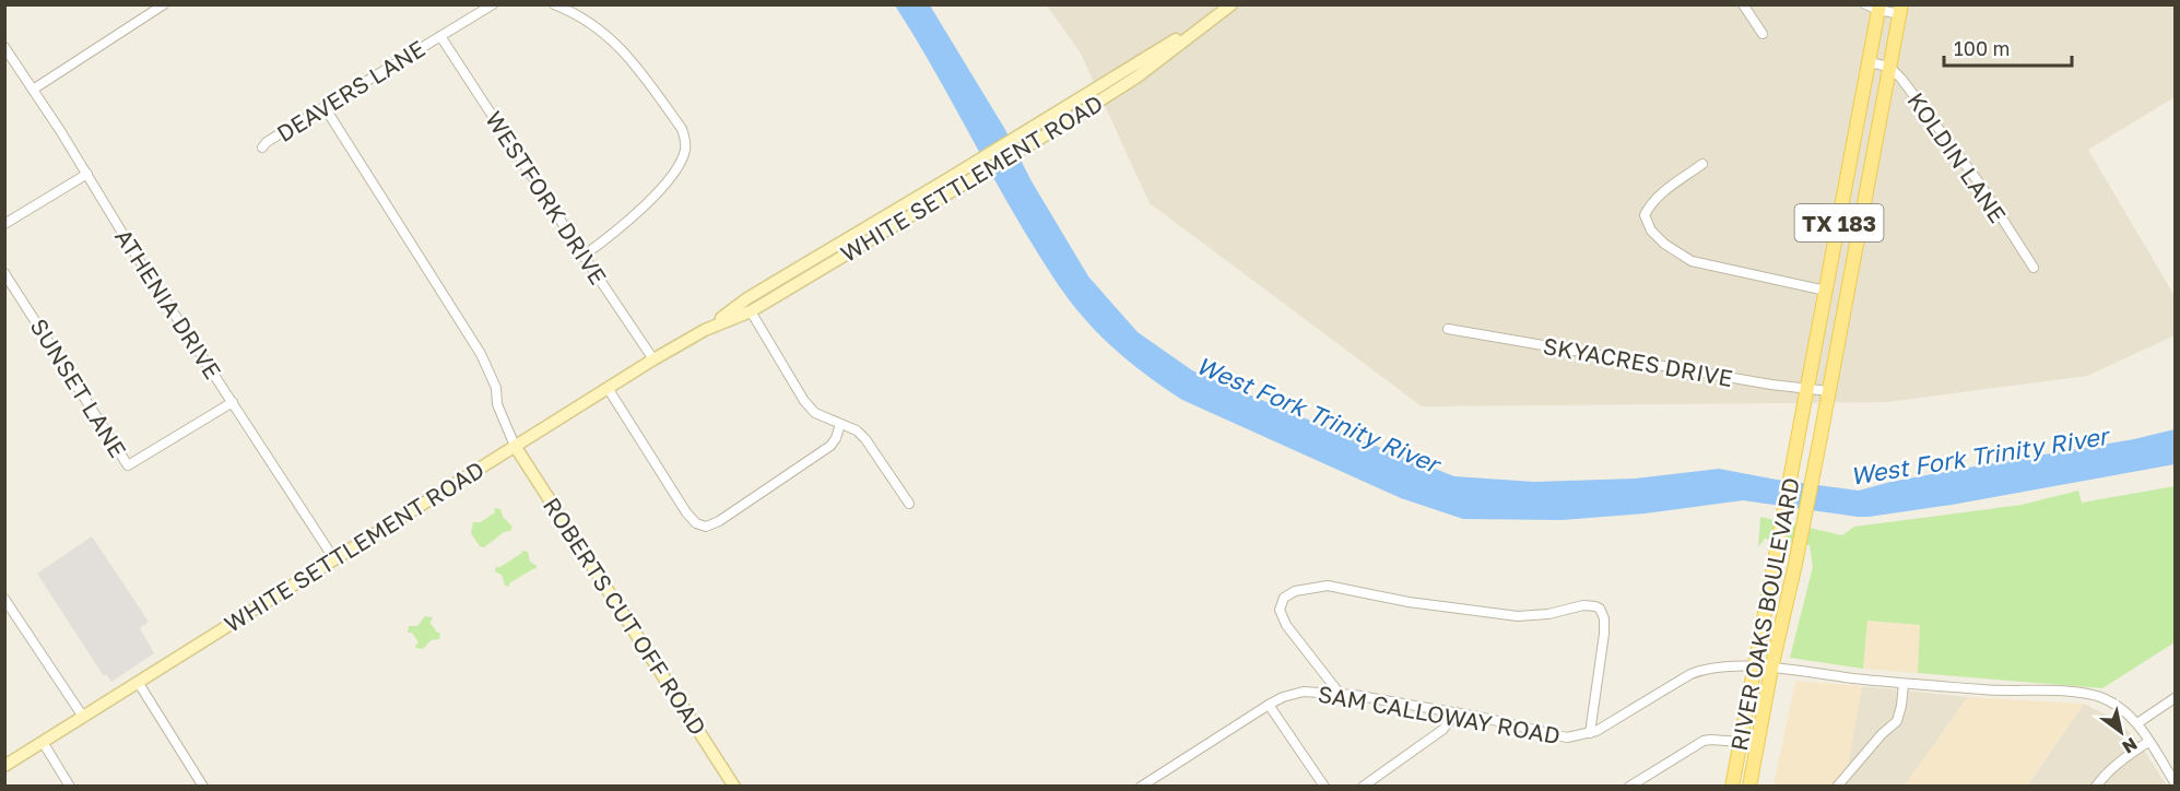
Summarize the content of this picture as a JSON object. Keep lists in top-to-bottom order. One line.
{"streets":{"main road":["WHITE SETTLEMENT ROAD","TX 183","RIVER OAKS BOULEVARD","ROBERTS CUT OFF ROAD"],"street":["DEAVERS LANE","KOLDIN LANE","WESTFORK DRIVE","ATHENIA DRIVE","SKYACRES DRIVE","SUNSET LANE","SAM CALLOWAY ROAD"]},"crossings":[["DEAVERS LANE","WESTFORK DRIVE"],["KOLDIN LANE","TX 183"],["WHITE SETTLEMENT ROAD","WESTFORK DRIVE"],["WHITE SETTLEMENT ROAD","ATHENIA DRIVE"],["WHITE SETTLEMENT ROAD","ROBERTS CUT OFF ROAD"],["TX 183","SKYACRES DRIVE"],["TX 183","RIVER OAKS BOULEVARD"],["ATHENIA DRIVE","SUNSET LANE"],["SKYACRES DRIVE","RIVER OAKS BOULEVARD"],["RIVER OAKS BOULEVARD","SAM CALLOWAY ROAD"]],"water":["West Fork Trinity River"],"scale_bar":"100 m","north":"bottom right"}
